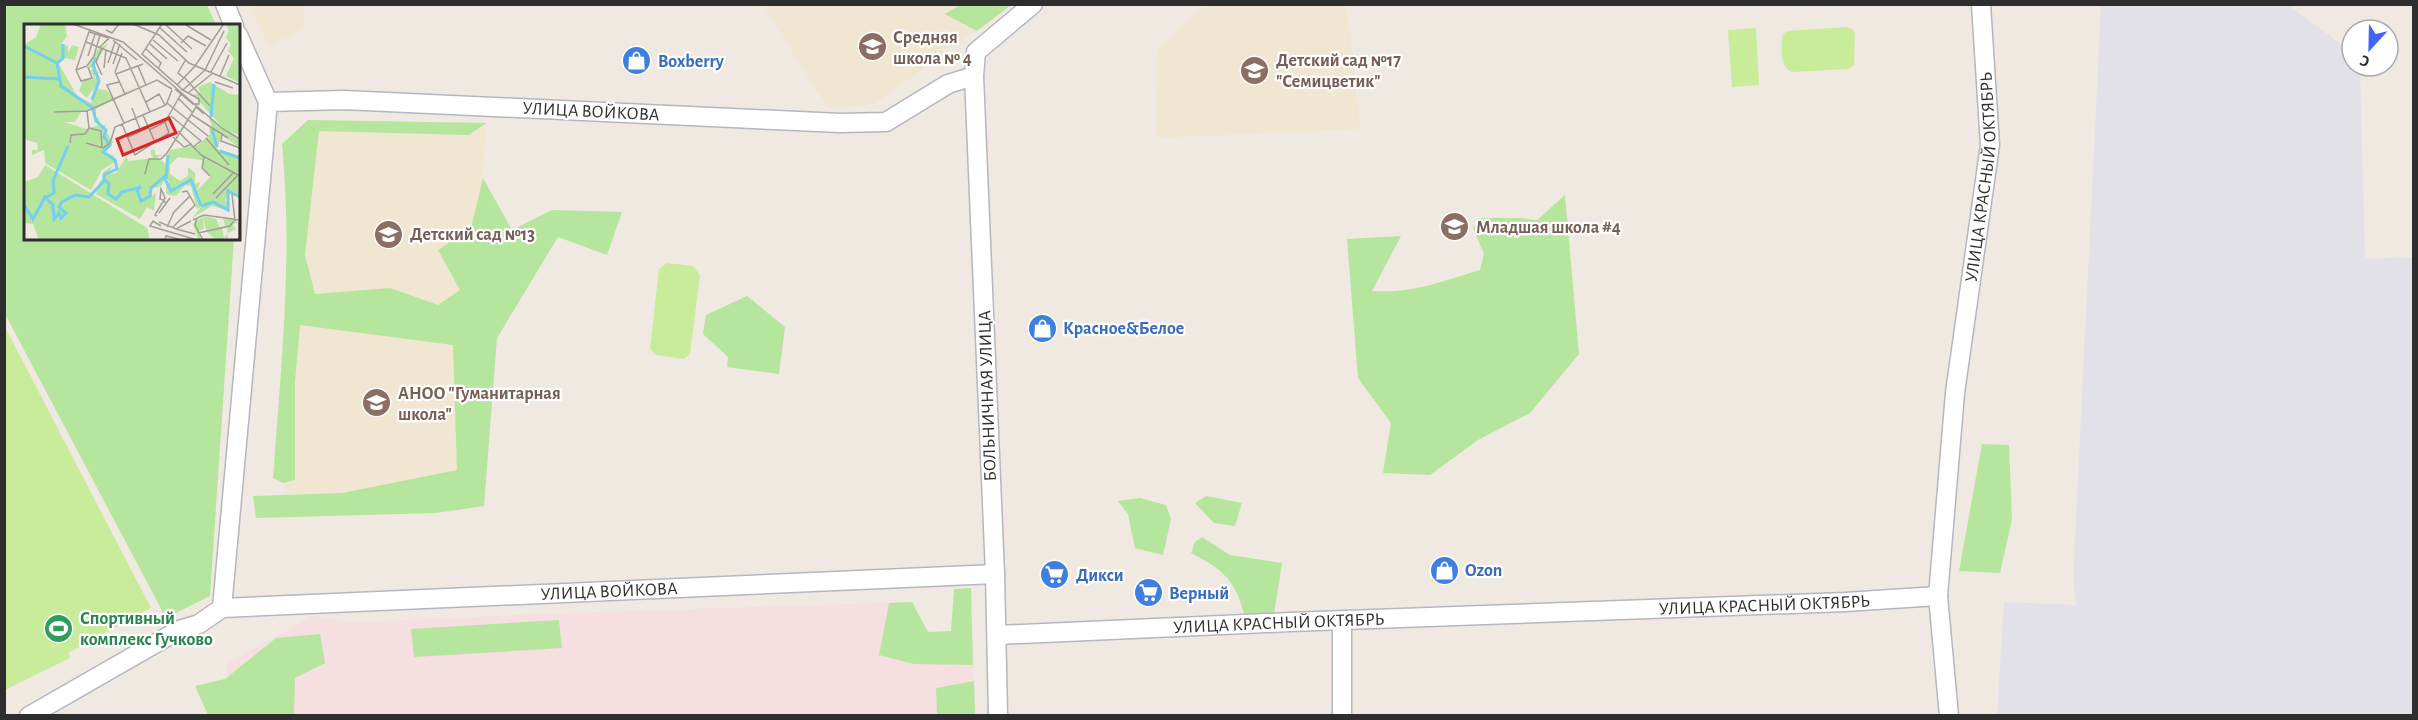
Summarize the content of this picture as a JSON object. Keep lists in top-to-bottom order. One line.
{"streets":{"street":["УЛИЦА ВОЙКОВА","УЛИЦА КРАСНЫЙ ОКТЯБРЬ","БОЛЬНИЧНАЯ УЛИЦА"]},"crossings":[["УЛИЦА ВОЙКОВА","БОЛЬНИЧНАЯ УЛИЦА"],["УЛИЦА КРАСНЫЙ ОКТЯБРЬ","БОЛЬНИЧНАЯ УЛИЦА"]],"places":{"school or university":["Средняя школа № 4","Детский сад №17 \"Семицветик\"","Младшая школа #4","Детский сад №13","АНОО \"Гуманитарная школа\""],"shop":["Boxberry","Красное&Белое","Ozon"],"supermarket":["Дикси","Верный"],"sports":["Спортивный комплекс Гучково"]},"north":"bottom"}
